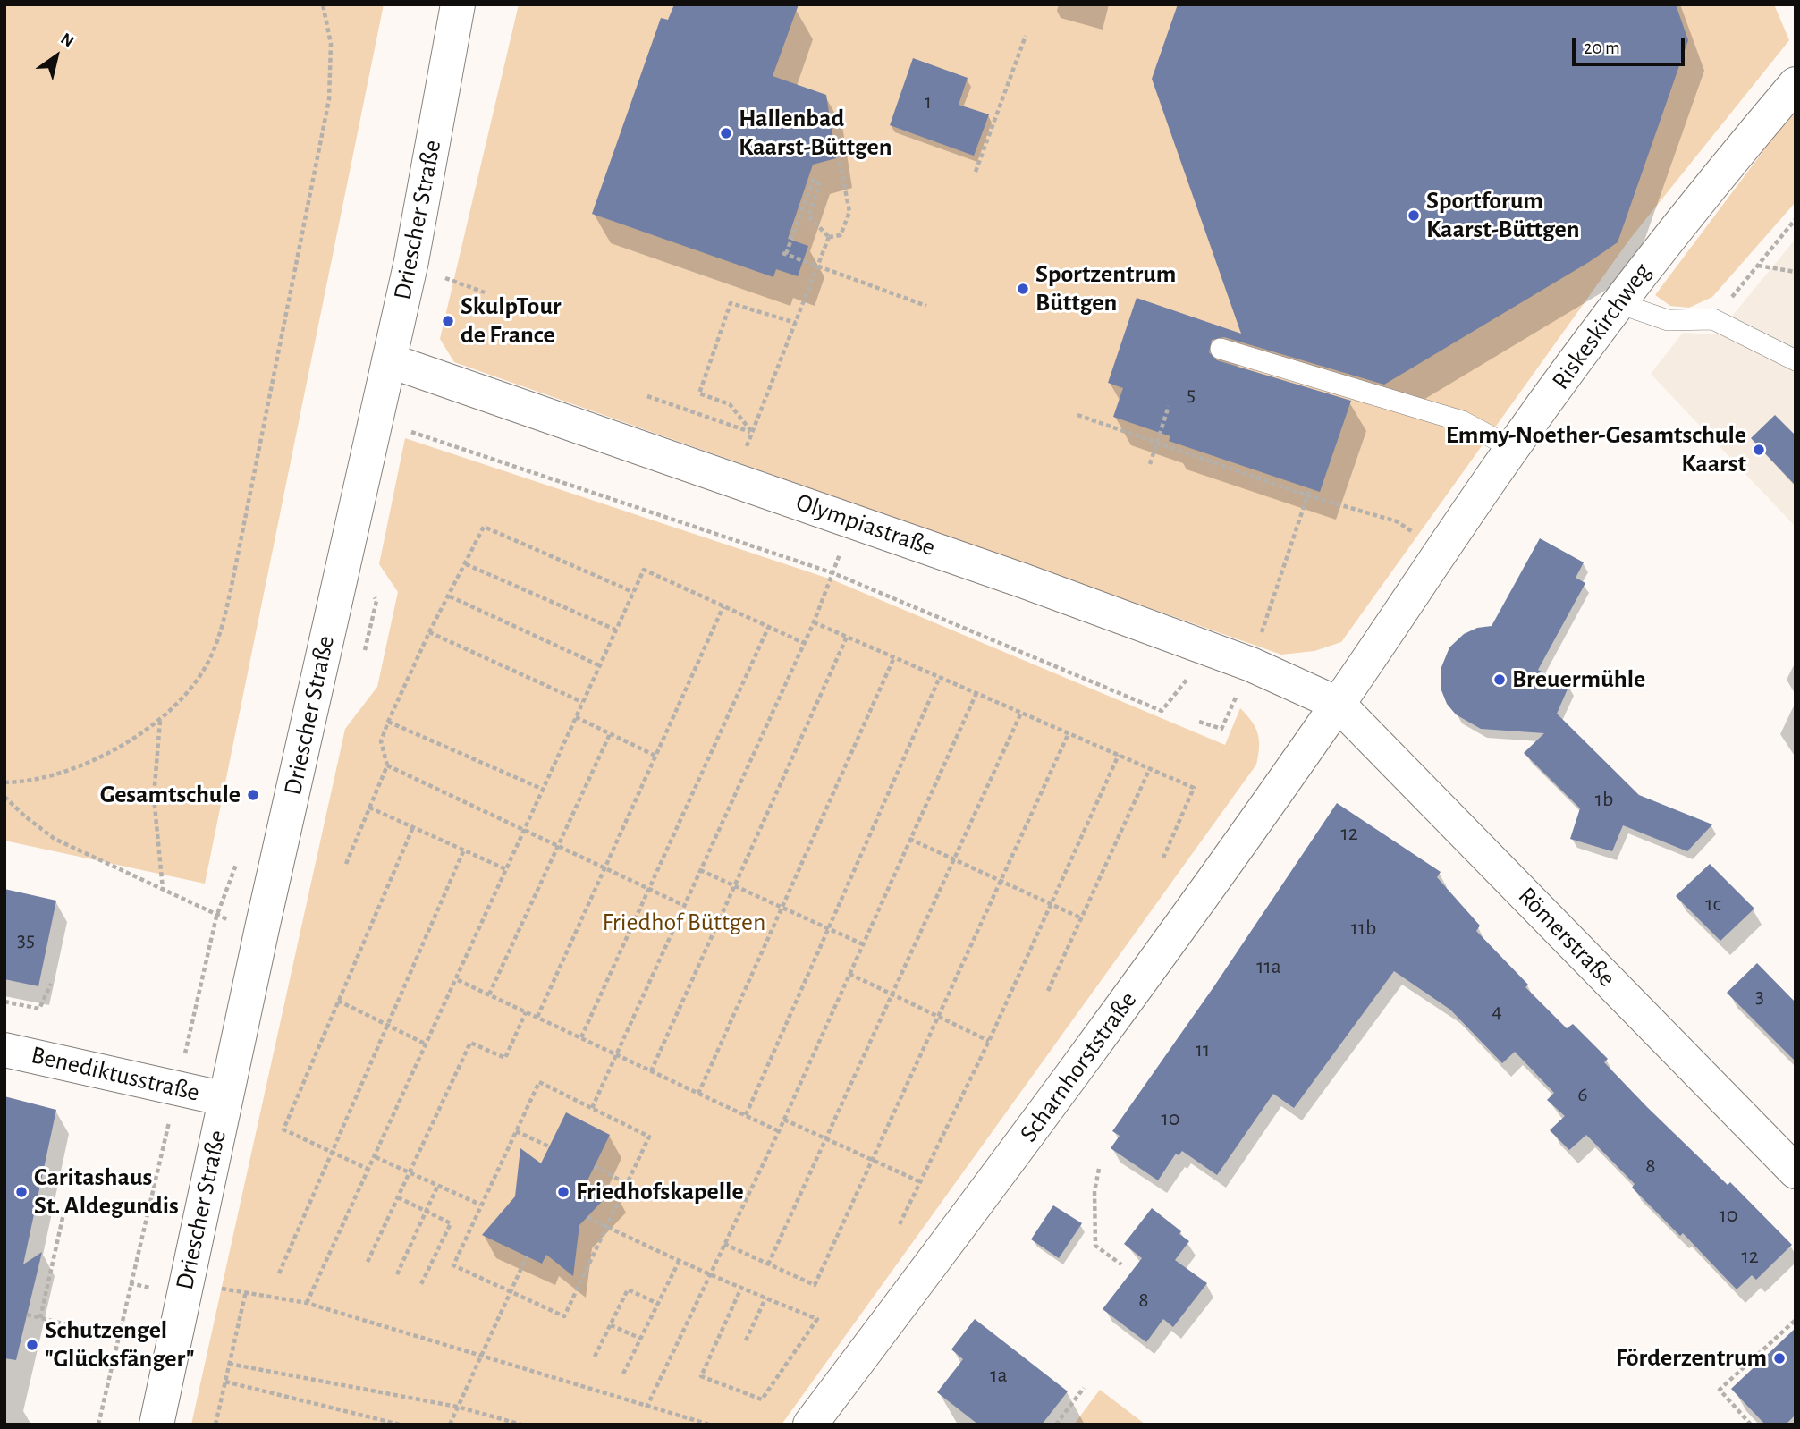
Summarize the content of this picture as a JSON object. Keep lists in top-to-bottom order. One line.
{"streets":{"street":["Driescher Straße","Riskeskirchweg","Olympiastraße","Römerstraße","Scharnhorststraße","Benediktusstraße"]},"crossings":[["Driescher Straße","Olympiastraße"],["Driescher Straße","Benediktusstraße"],["Riskeskirchweg","Olympiastraße"],["Riskeskirchweg","Römerstraße"],["Riskeskirchweg","Scharnhorststraße"],["Olympiastraße","Römerstraße"],["Olympiastraße","Scharnhorststraße"],["Römerstraße","Scharnhorststraße"]],"parks":["Friedhof Büttgen"],"places":["Hallenbad Kaarst-Büttgen","Sportforum Kaarst-Büttgen","Sportzentrum Büttgen","SkulpTour de France","Emmy-Noether-Gesamtschule Kaarst","Breuermühle","Gesamtschule","Caritashaus St. Aldegundis","Friedhofskapelle","Schutzengel \"Glücksfänger\"","Förderzentrum"],"house_numbers":["1","5","1b","12","1c","11b","35","11a","3","4","11","6","10","8","10","12","8","1a"],"scale_bar":"20 m","north":"top right"}
